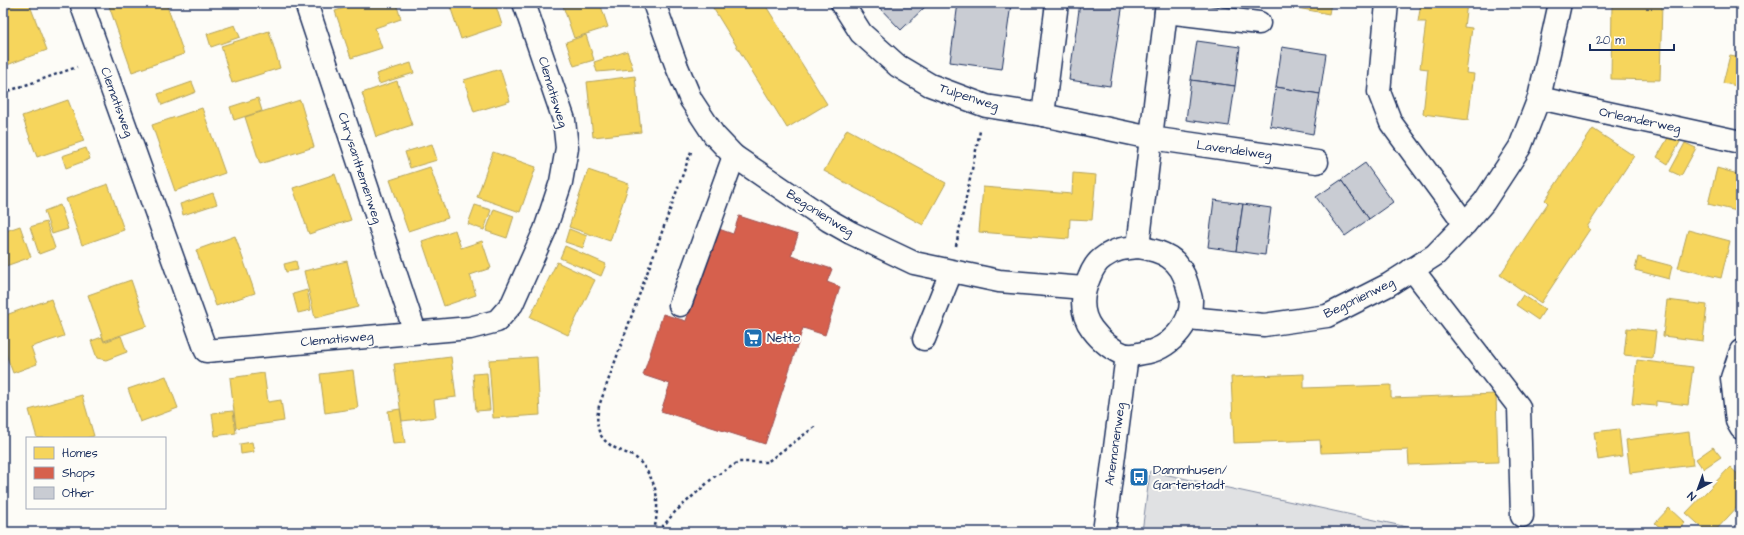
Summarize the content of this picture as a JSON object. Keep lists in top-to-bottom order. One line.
{"streets":{"street":["Clematisweg","Tulpenweg","Orleanderweg","Lavendelweg","Chrysanthemenweg","Begonienweg","Anemonenweg"]},"crossings":[["Clematisweg","Chrysanthemenweg"],["Tulpenweg","Lavendelweg"],["Orleanderweg","Begonienweg"],["Begonienweg","Anemonenweg"]],"places":{"supermarket":["Netto"],"bus stop":["Dammhusen/ Gartenstadt"]},"legend":["Homes","Shops","Other"],"scale_bar":"20 m","north":"bottom left"}
